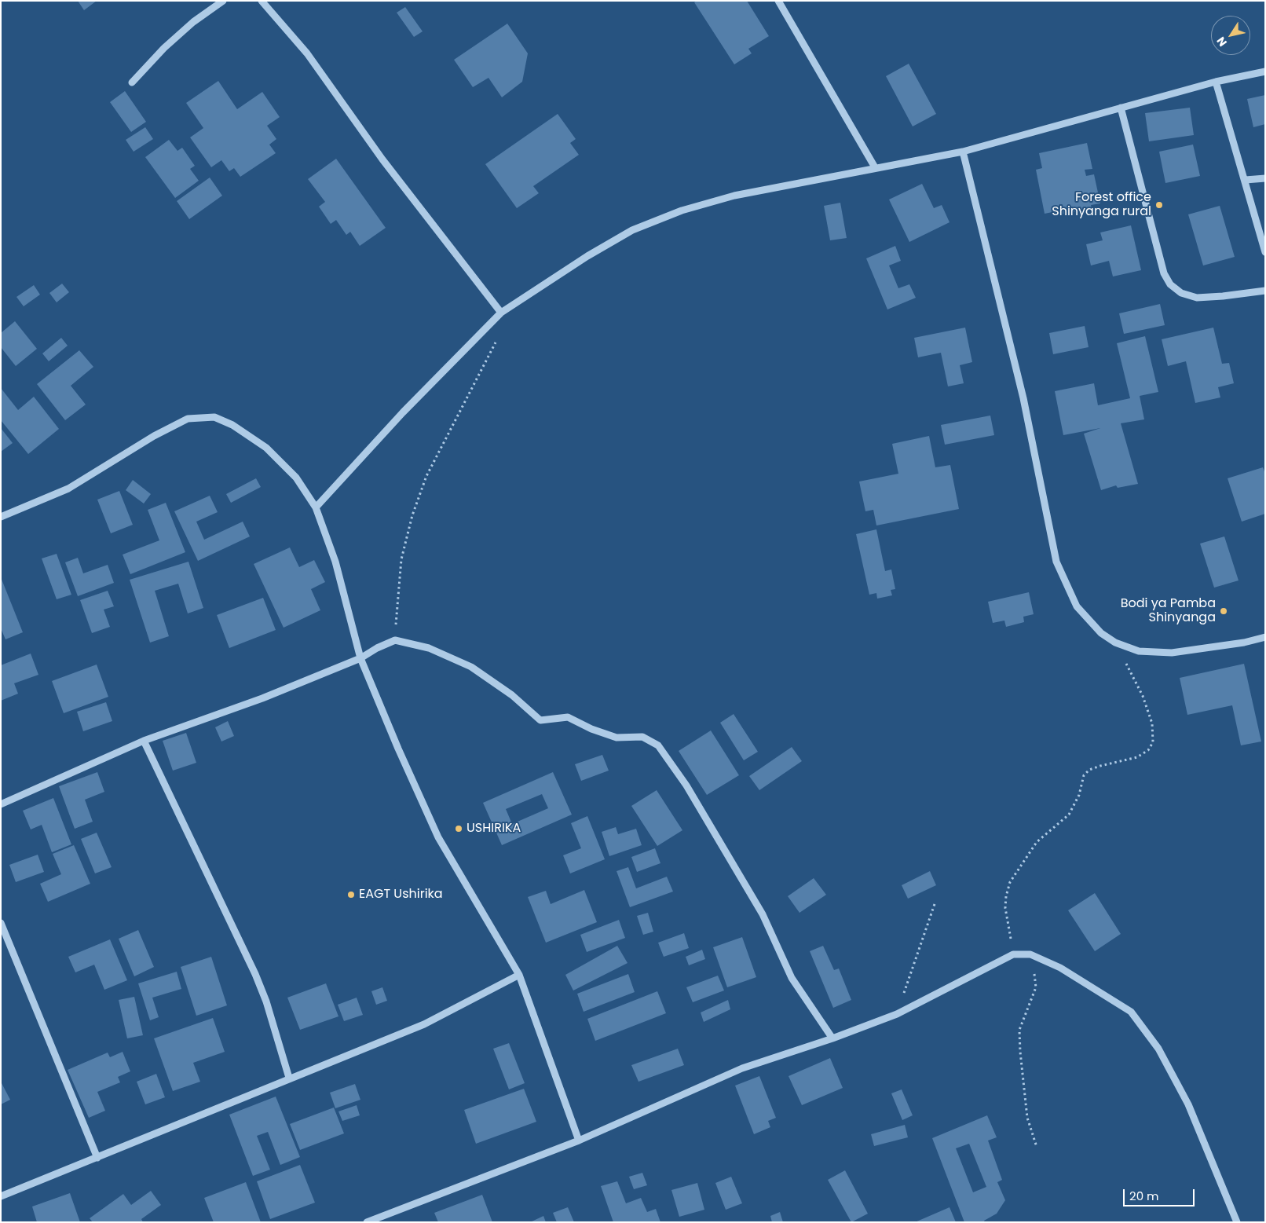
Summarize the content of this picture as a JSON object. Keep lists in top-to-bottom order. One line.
{"places":["Forest office Shinyanga rural","Bodi ya Pamba Shinyanga","USHIRIKA","EAGT Ushirika"],"scale_bar":"20 m","north":"bottom left"}
